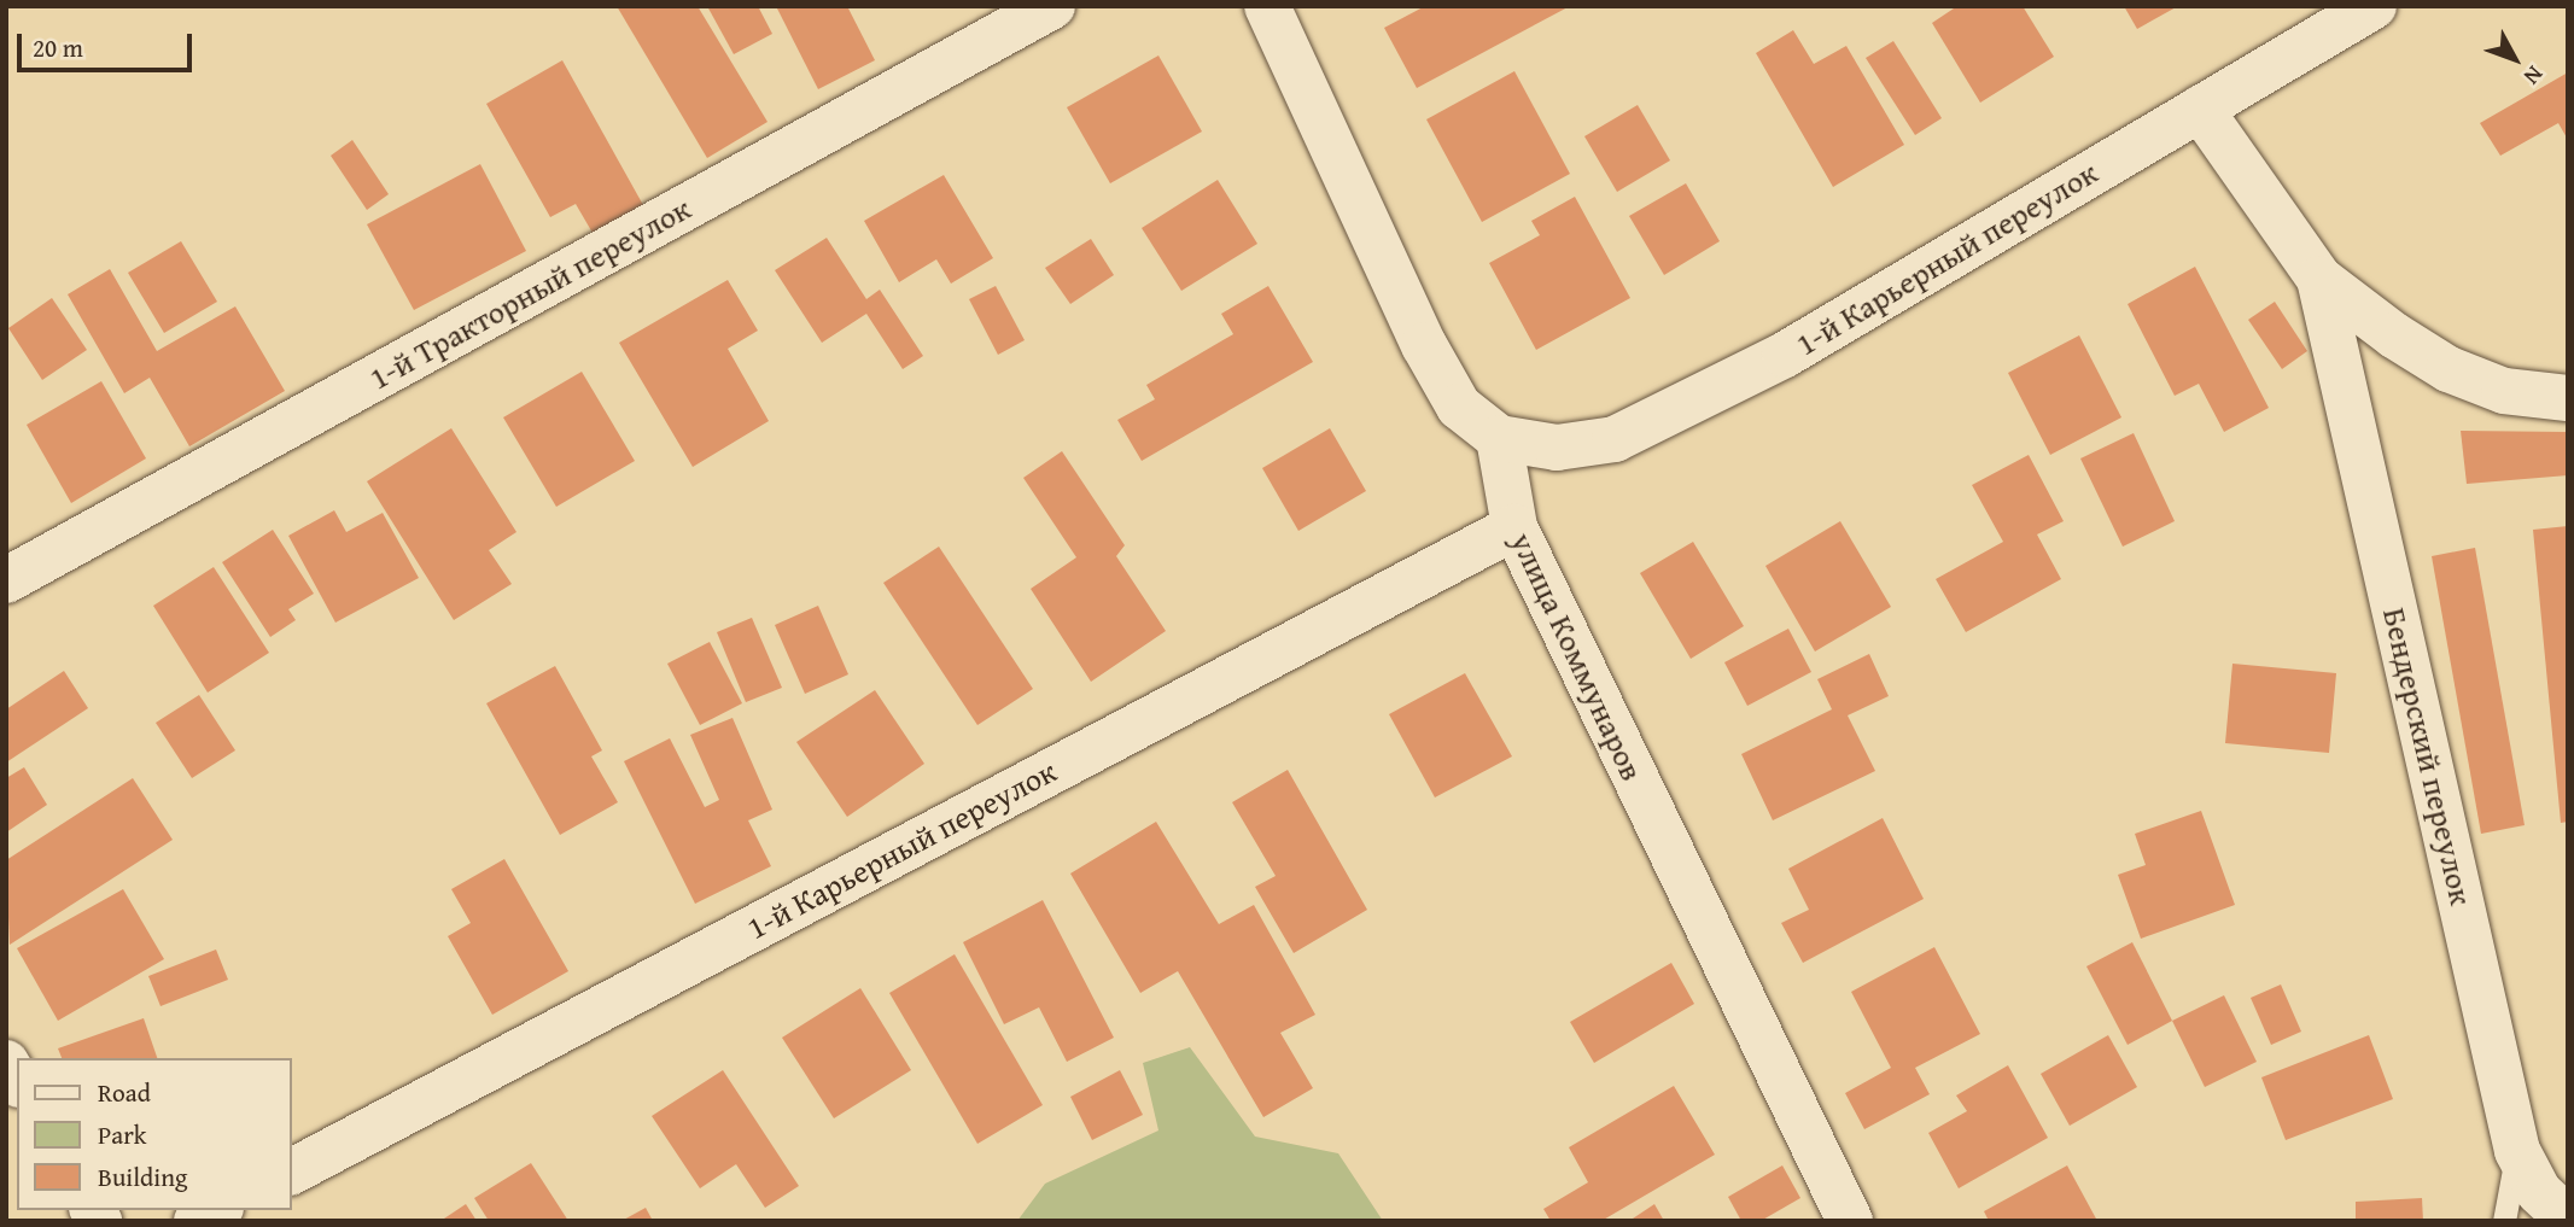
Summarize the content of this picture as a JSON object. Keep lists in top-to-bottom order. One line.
{"streets":{"street":["1-й Карьерный переулок","1-й Тракторный переулок","улица Коммунаров","Бендерский переулок"]},"crossings":[["1-й Карьерный переулок","улица Коммунаров"]],"legend":["Road","Park","Building"],"scale_bar":"20 m","north":"bottom right"}
